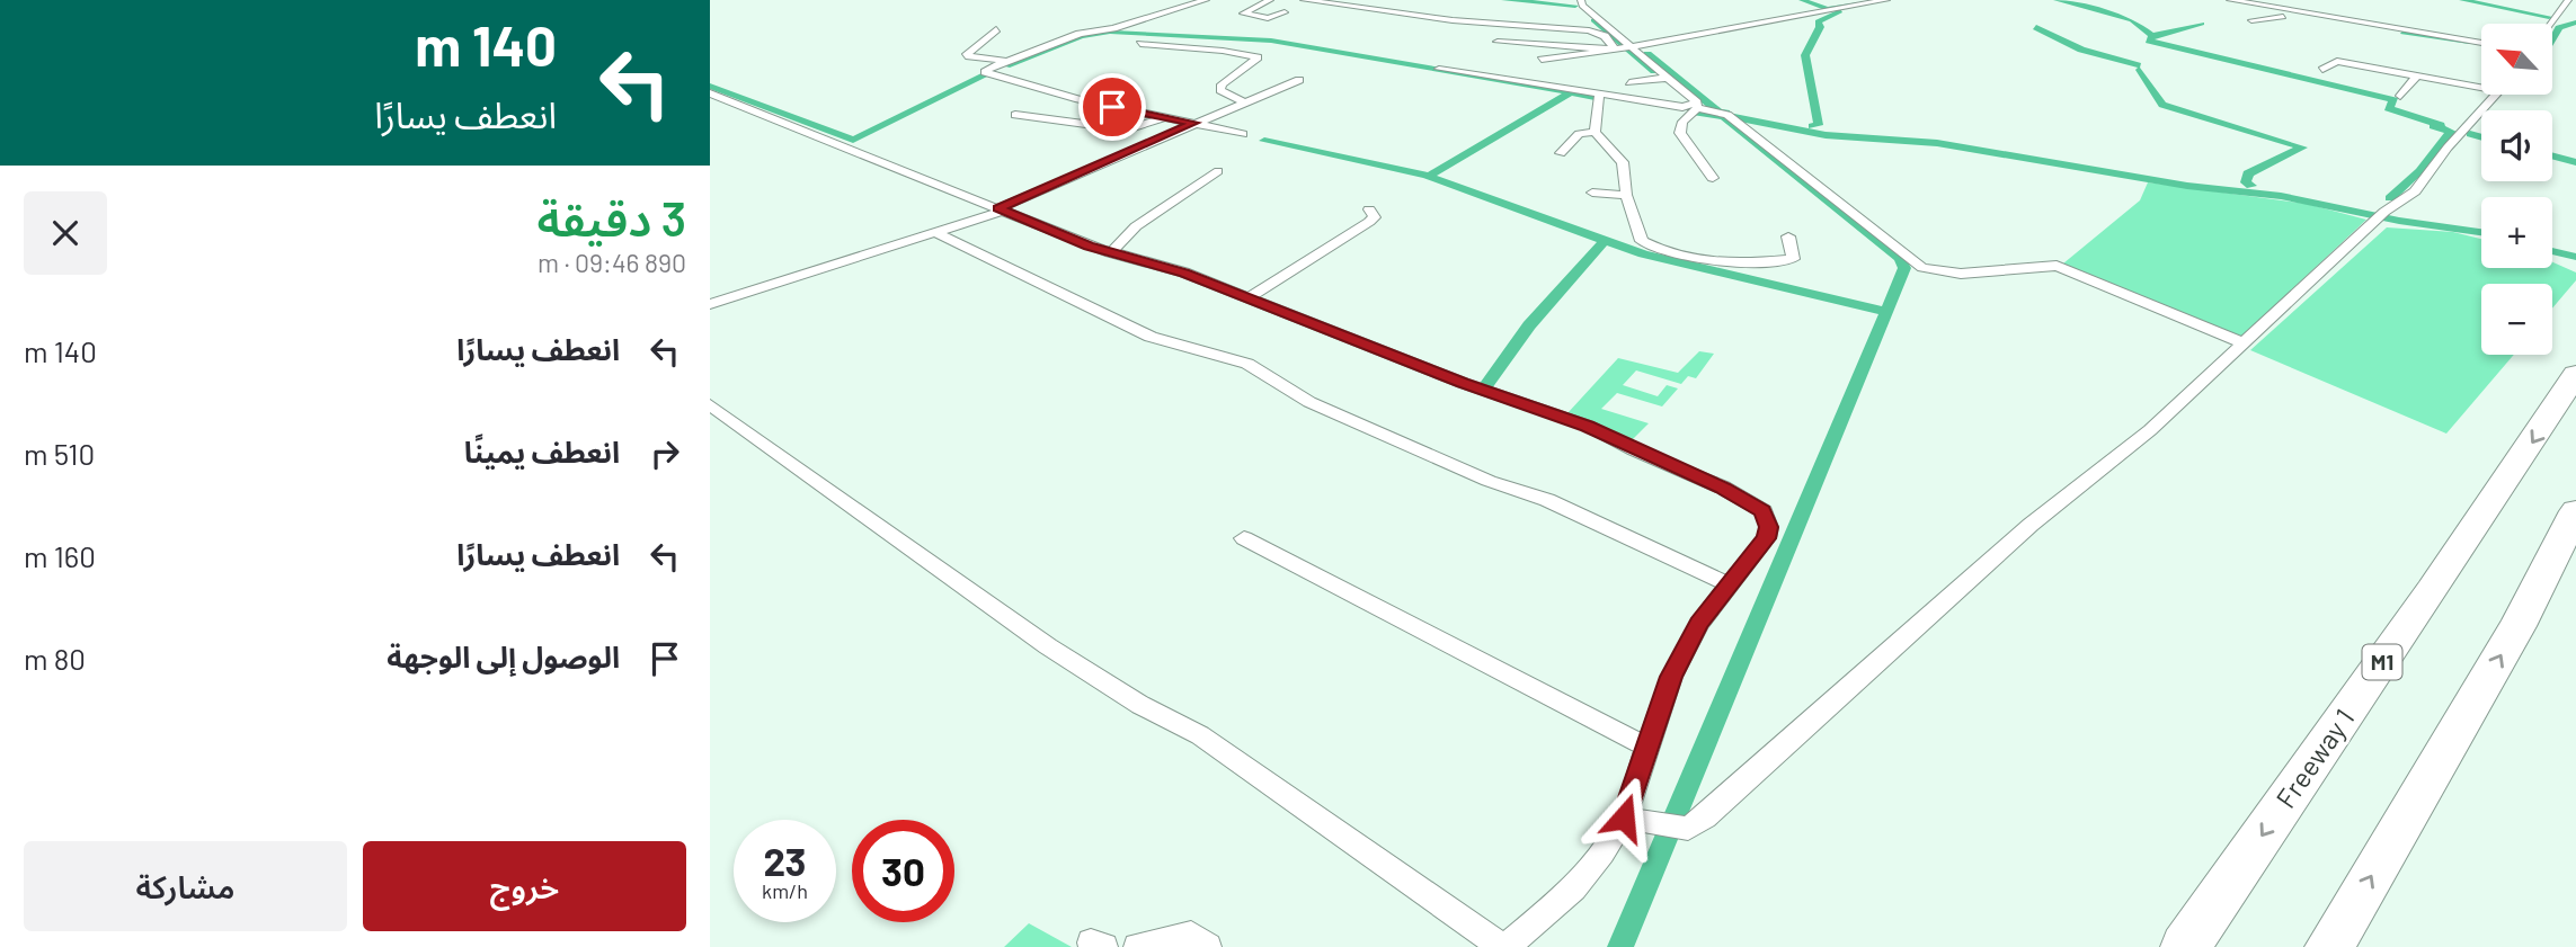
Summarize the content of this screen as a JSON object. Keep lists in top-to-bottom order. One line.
{"streets":{"highway":["M1","Freeway 1"]},"north":"top left","page":{"turn":["140 m","انعطف يسارًا"],"map_buttons":["+","−"],"heading":["3 دقيقة","890 m · 09:46"],"list":[{"name":"انعطف يسارًا","value":"140 m"},{"name":"انعطف يمينًا","value":"510 m"},{"name":"انعطف يسارًا","value":"160 m"},{"name":"الوصول إلى الوجهة","value":"80 m"}],"speed":"23 km/h","limit":"30","buttons":["خروج","مشاركة"]}}
